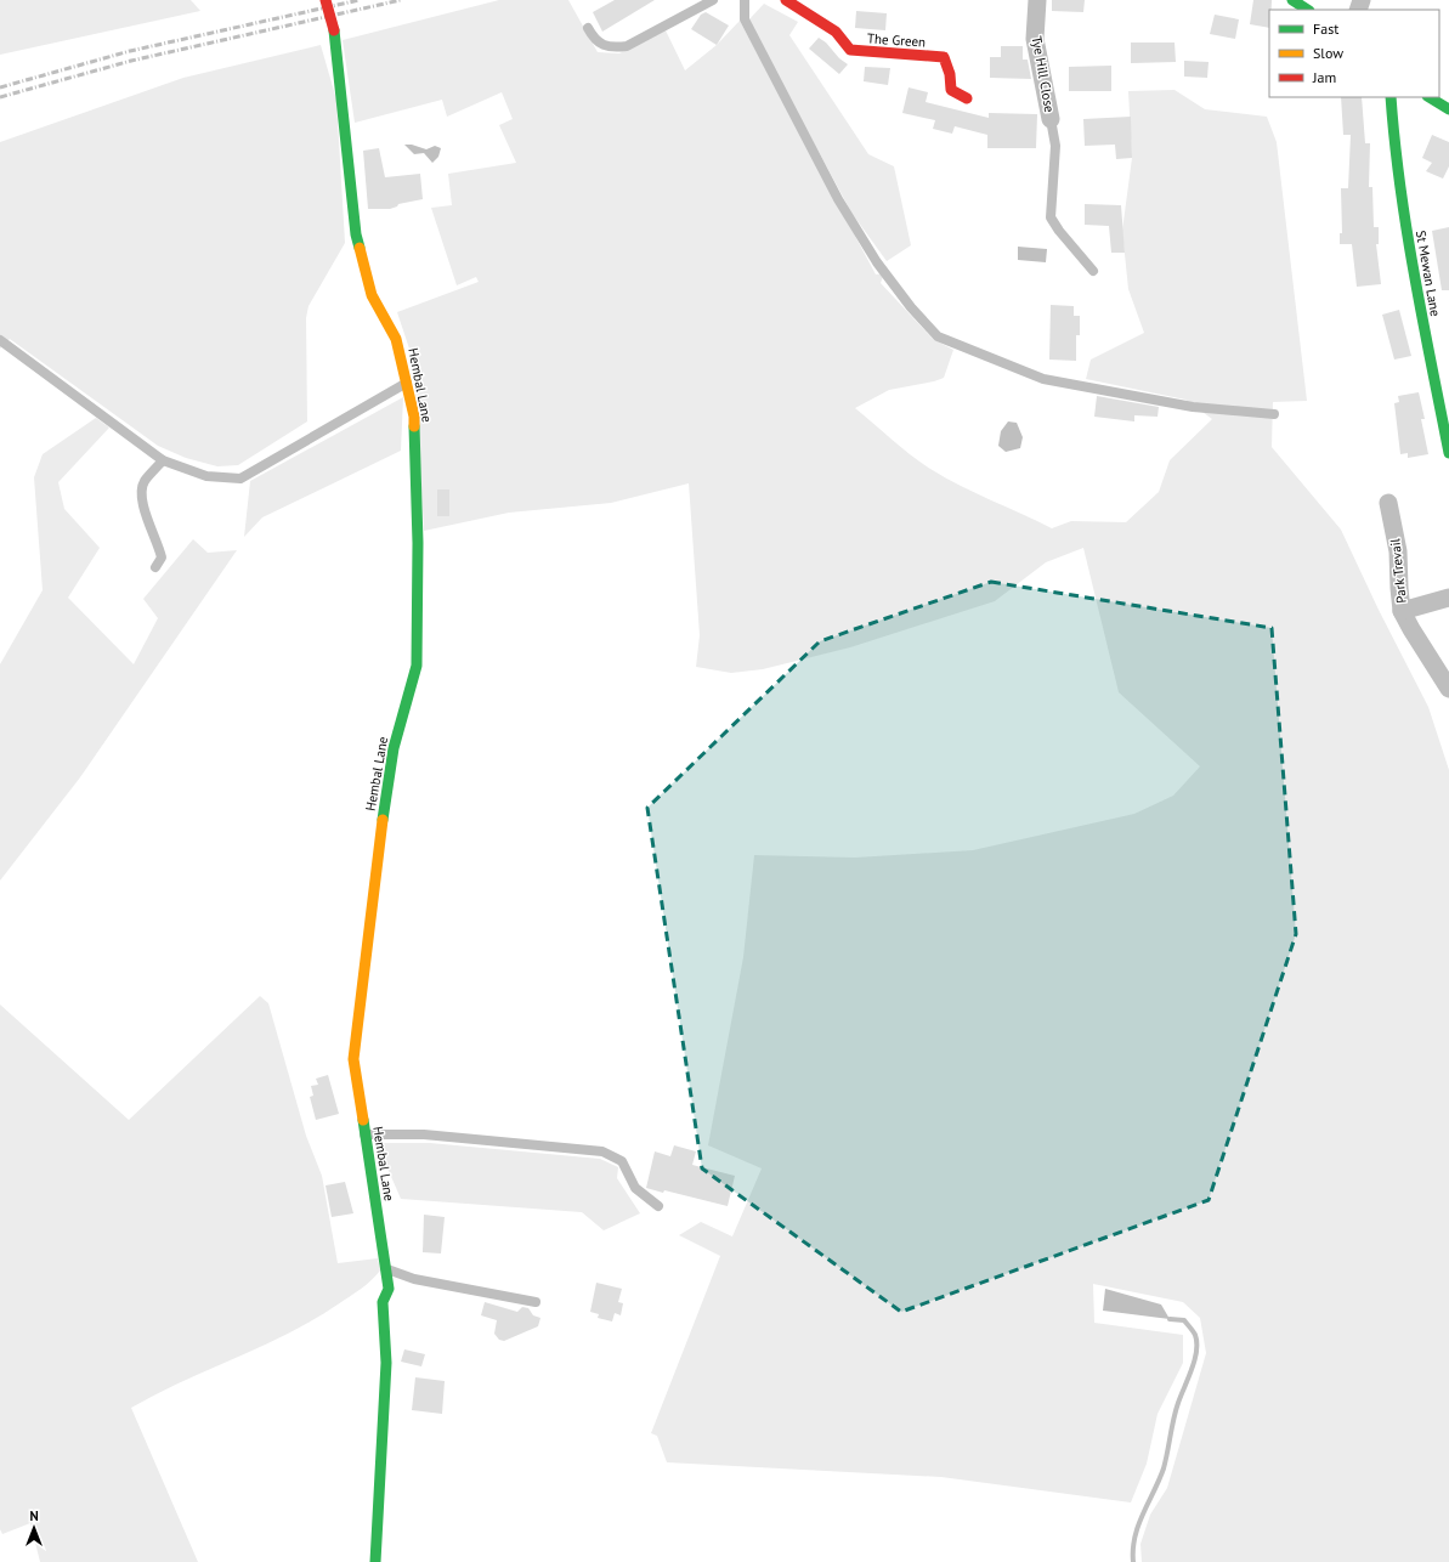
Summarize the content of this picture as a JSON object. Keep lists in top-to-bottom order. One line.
{"streets":{"street":["The Green","Tye Hill Close","St Mewan Lane","Hembal Lane","Park Trevail"]},"legend":["Fast","Slow","Jam"],"north":"top"}
